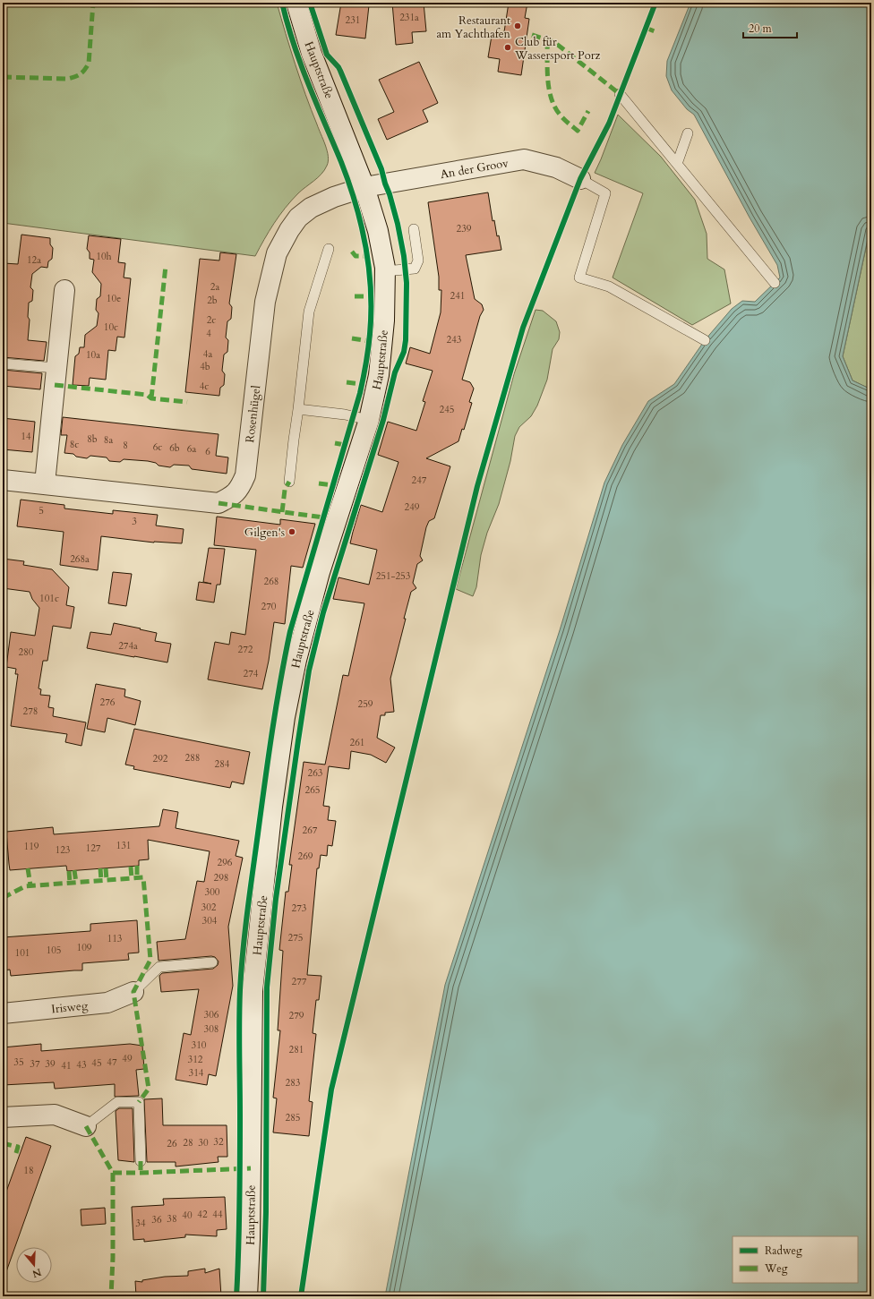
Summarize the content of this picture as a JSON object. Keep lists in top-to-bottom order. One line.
{"streets":{"main road":["Hauptstraße","An der Groov","Rosenhügel","Irisweg"]},"crossings":[["Hauptstraße","An der Groov"],["Hauptstraße","Rosenhügel"],["An der Groov","Rosenhügel"]],"places":["Restaurant am Yachthafen","Club für Wassersport Porz","Gilgen's"],"house_numbers":["231a","231","239","10h","12a","2a","241","10e","2b","2c","10c","4","243","4a","10a","4b","4c","245","14","8b","8a","8c","8","6c","6b","6a","6","247","249","5","3","268a","251-253","268","101c","270","274a","272","280","274","276","259","278","261","288","292","284","263","265","267","131","119","127","123","269","296","298","300","302","273","304","275","113","109","105","101","277","306","279","308","310","281","49","312","35","47","45","37","39","43","41","314","283","285","32","28","30","26","18","42","44","40","38","36","34"],"legend":["Radweg","Weg"],"scale_bar":"20 m","north":"bottom"}
